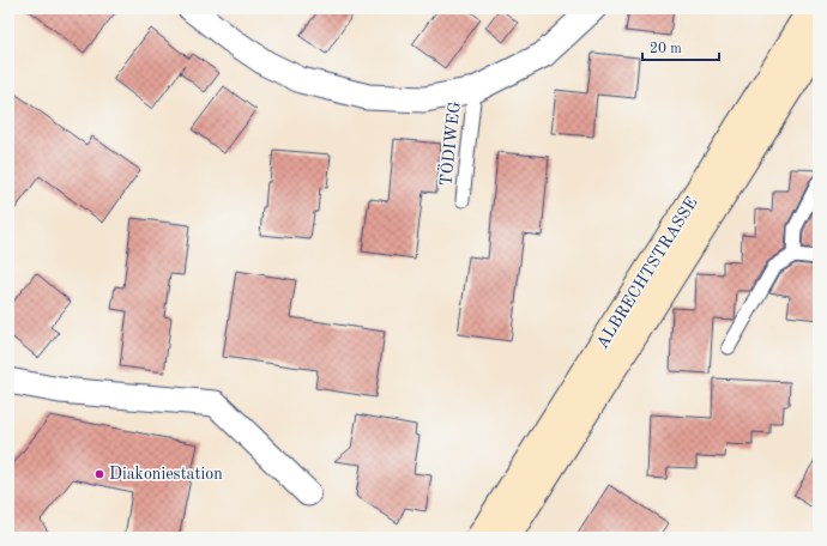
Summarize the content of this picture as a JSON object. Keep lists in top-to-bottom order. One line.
{"streets":{"main road":["ALBRECHTSTRASSE"],"lane":["TÖDIWEG"]},"places":["Diakoniestation"],"scale_bar":"20 m"}
